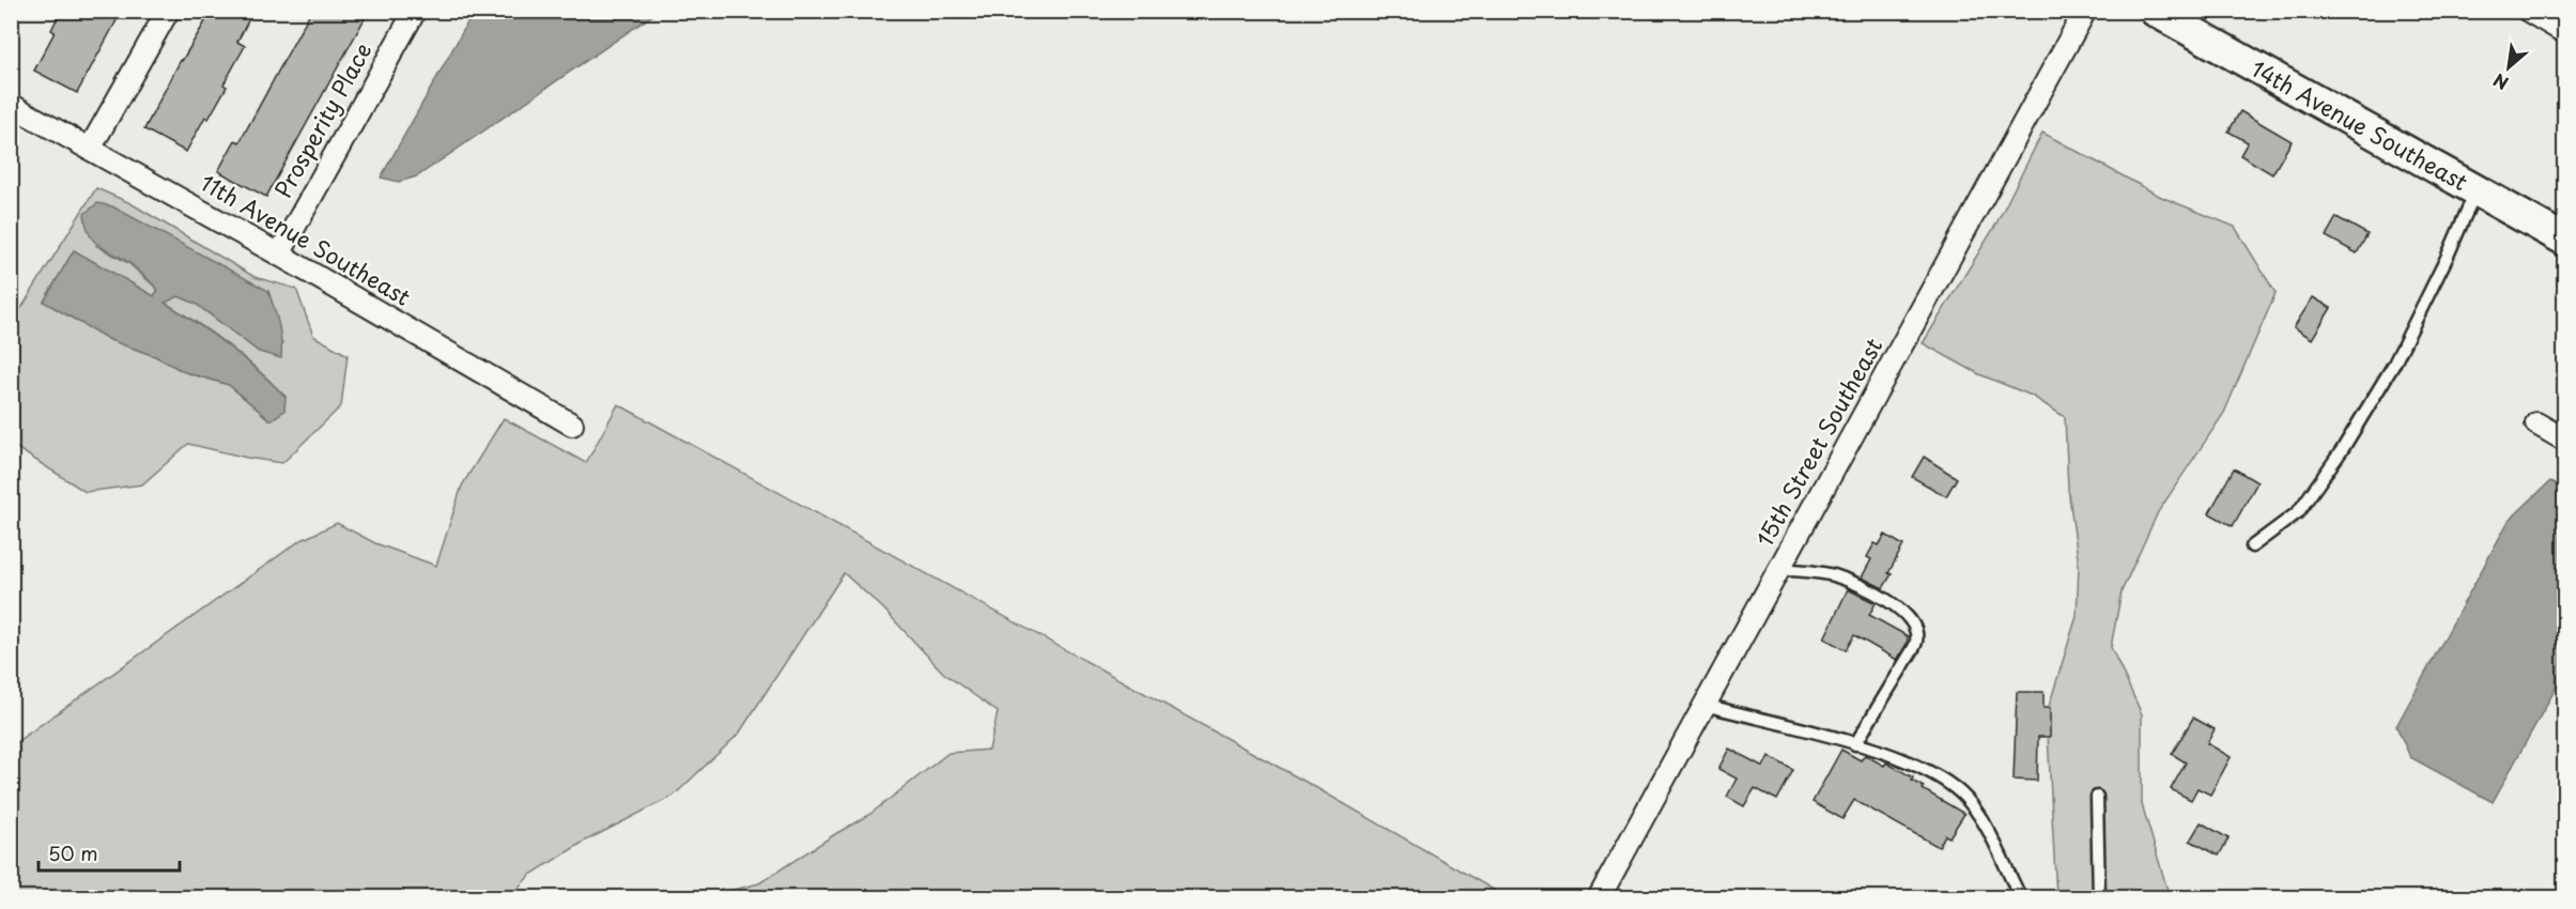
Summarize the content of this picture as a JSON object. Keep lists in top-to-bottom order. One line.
{"streets":{"street":["Prosperity Place","14th Avenue Southeast","11th Avenue Southeast","15th Street Southeast"]},"crossings":[["Prosperity Place","11th Avenue Southeast"]],"scale_bar":"50 m","north":"bottom left"}
